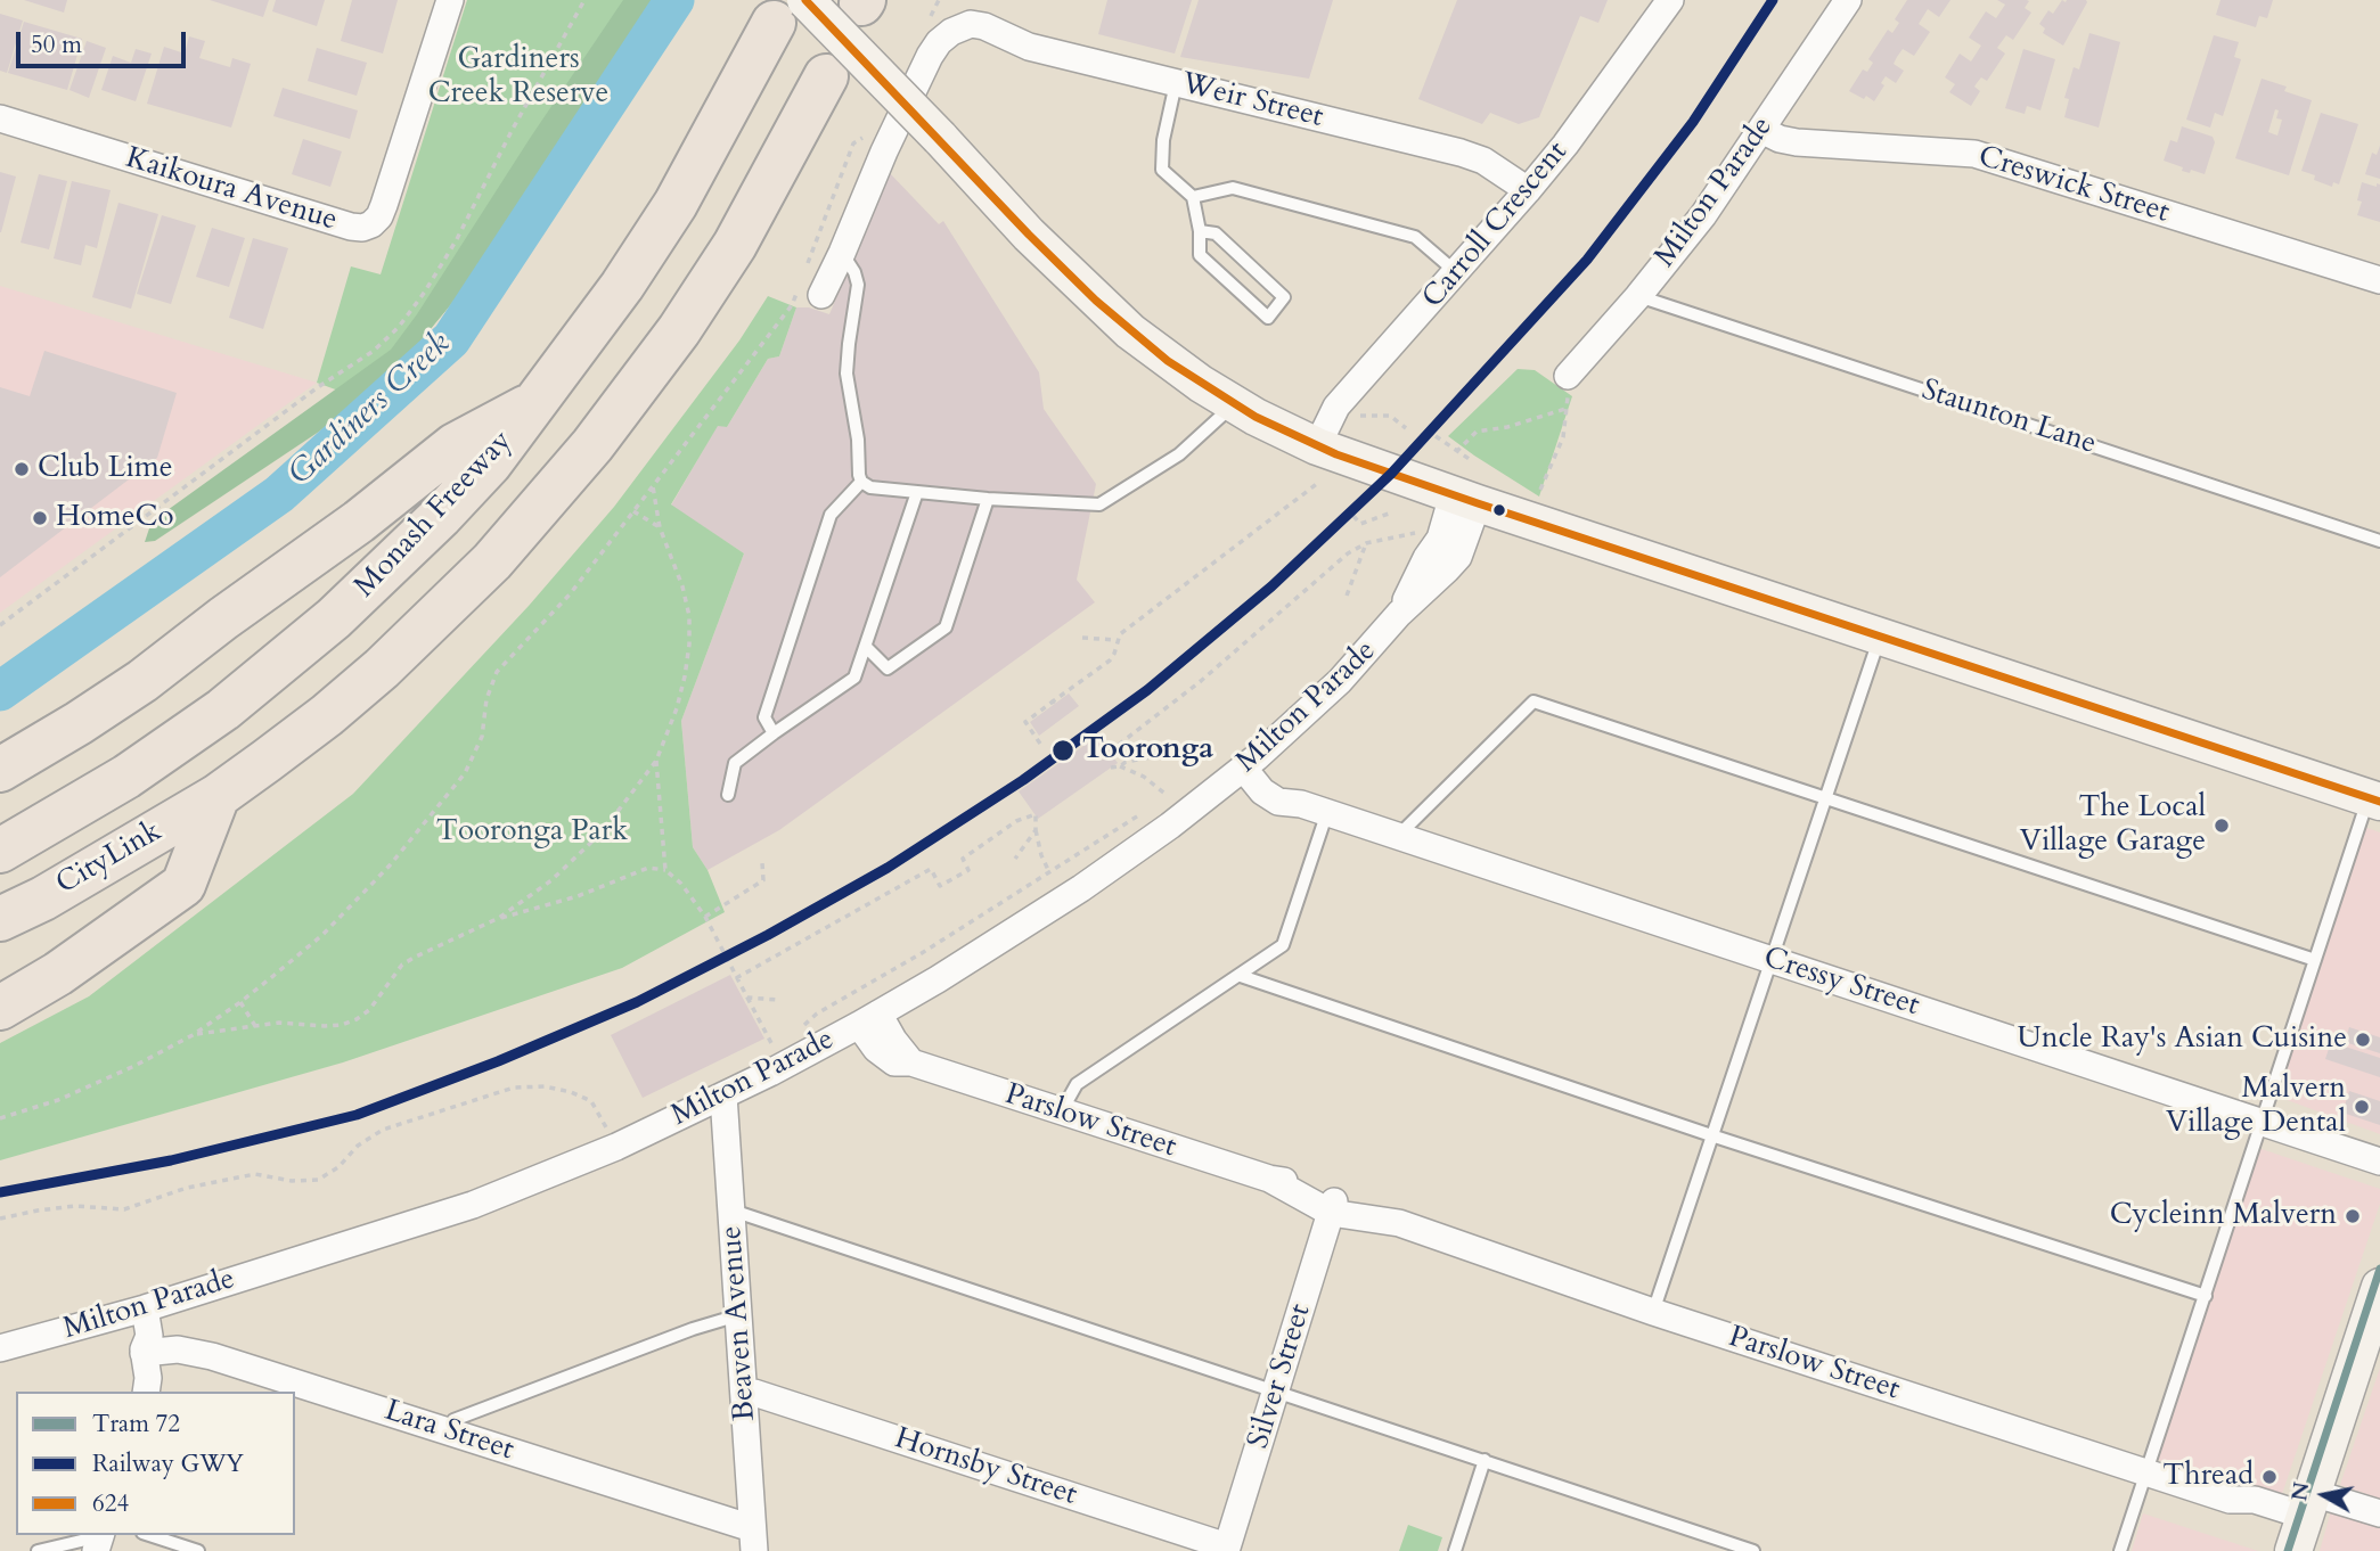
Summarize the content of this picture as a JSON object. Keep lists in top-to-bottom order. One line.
{"streets":{"highway":["Monash Freeway","CityLink"],"street":["Weir Street","Creswick Street","Kaikoura Avenue","Milton Parade","Carroll Crescent","Cressy Street","Parslow Street","Beaven Avenue","Silver Street","Lara Street","Hornsby Street"],"lane":["Staunton Lane"]},"crossings":[["Weir Street","Carroll Crescent"],["Creswick Street","Milton Parade"],["Milton Parade","Staunton Lane"],["Milton Parade","Cressy Street"],["Milton Parade","Parslow Street"],["Milton Parade","Beaven Avenue"],["Parslow Street","Silver Street"],["Beaven Avenue","Lara Street"],["Beaven Avenue","Hornsby Street"],["Silver Street","Hornsby Street"]],"water":["Gardiners Creek"],"parks":["Gardiners Creek Reserve","Tooronga Park"],"places":["Club Lime","HomeCo","Tooronga","The Local Village Garage","Uncle Ray's Asian Cuisine","Malvern Village Dental","Cycleinn Malvern","Thread"],"lines":["rail line GWY","transit line 624","tram line 72"],"legend":["Tram 72","Railway GWY","624"],"scale_bar":"50 m","north":"left"}
